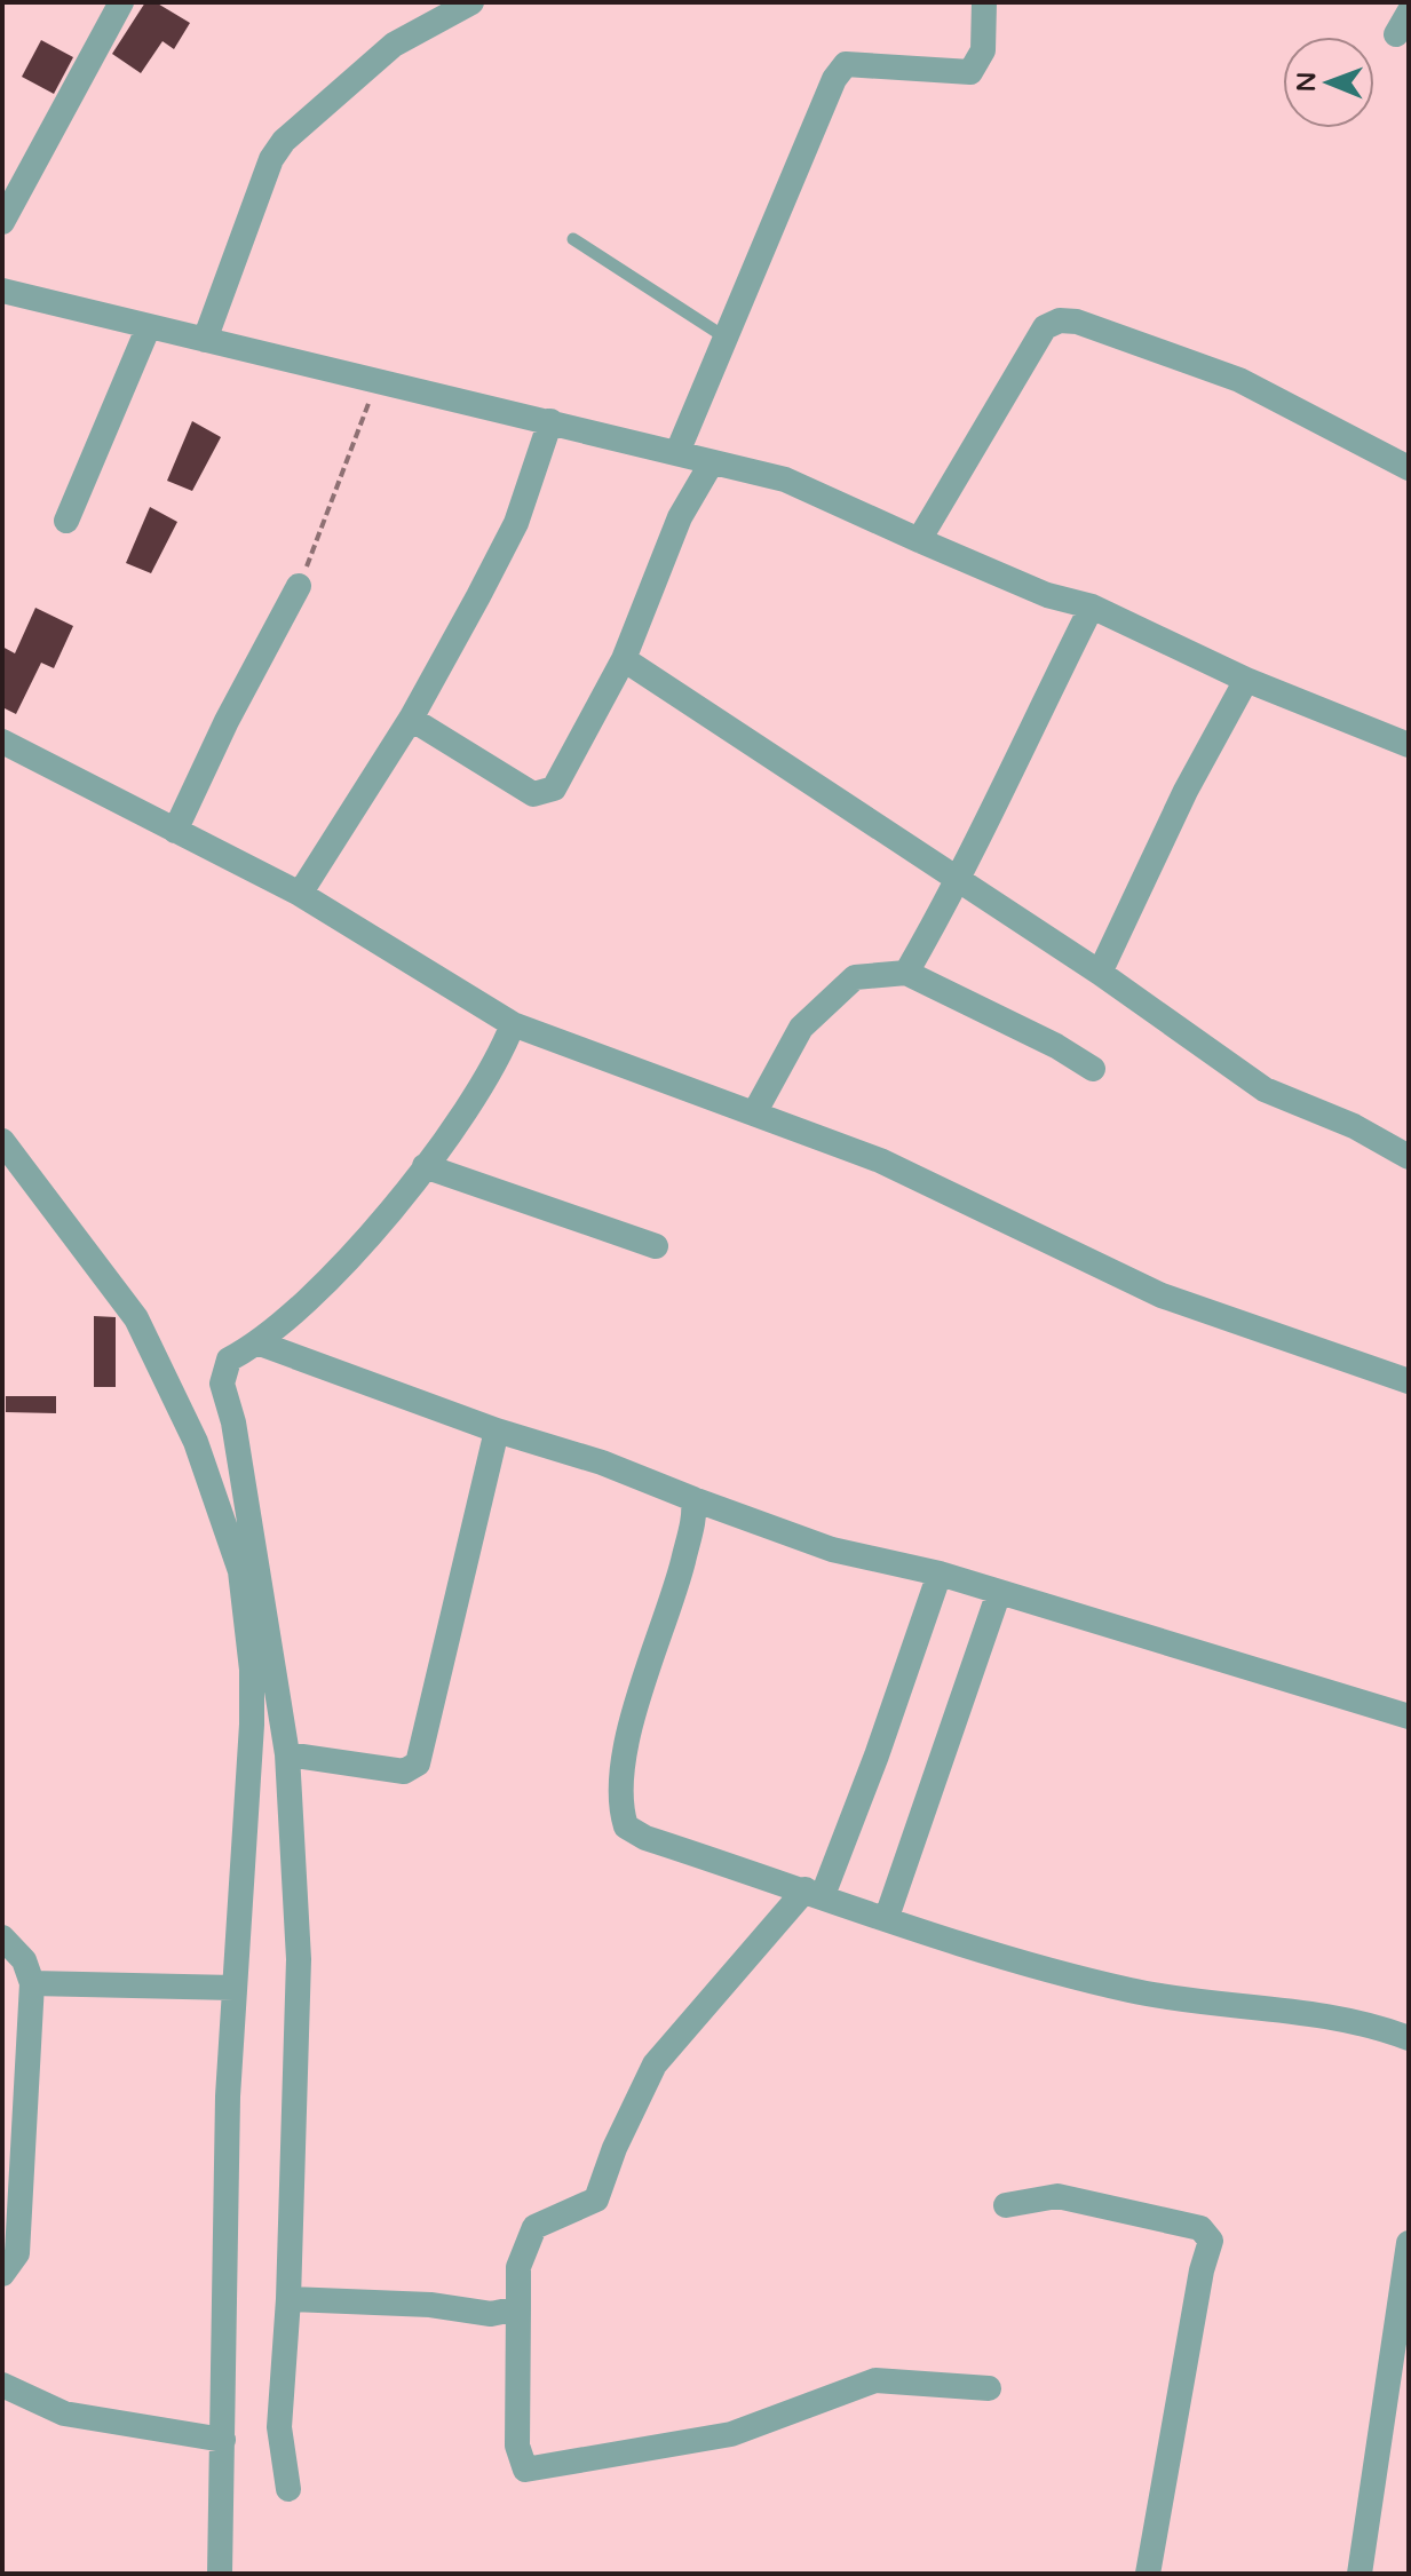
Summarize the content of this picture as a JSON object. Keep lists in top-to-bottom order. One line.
{"north":"left"}
